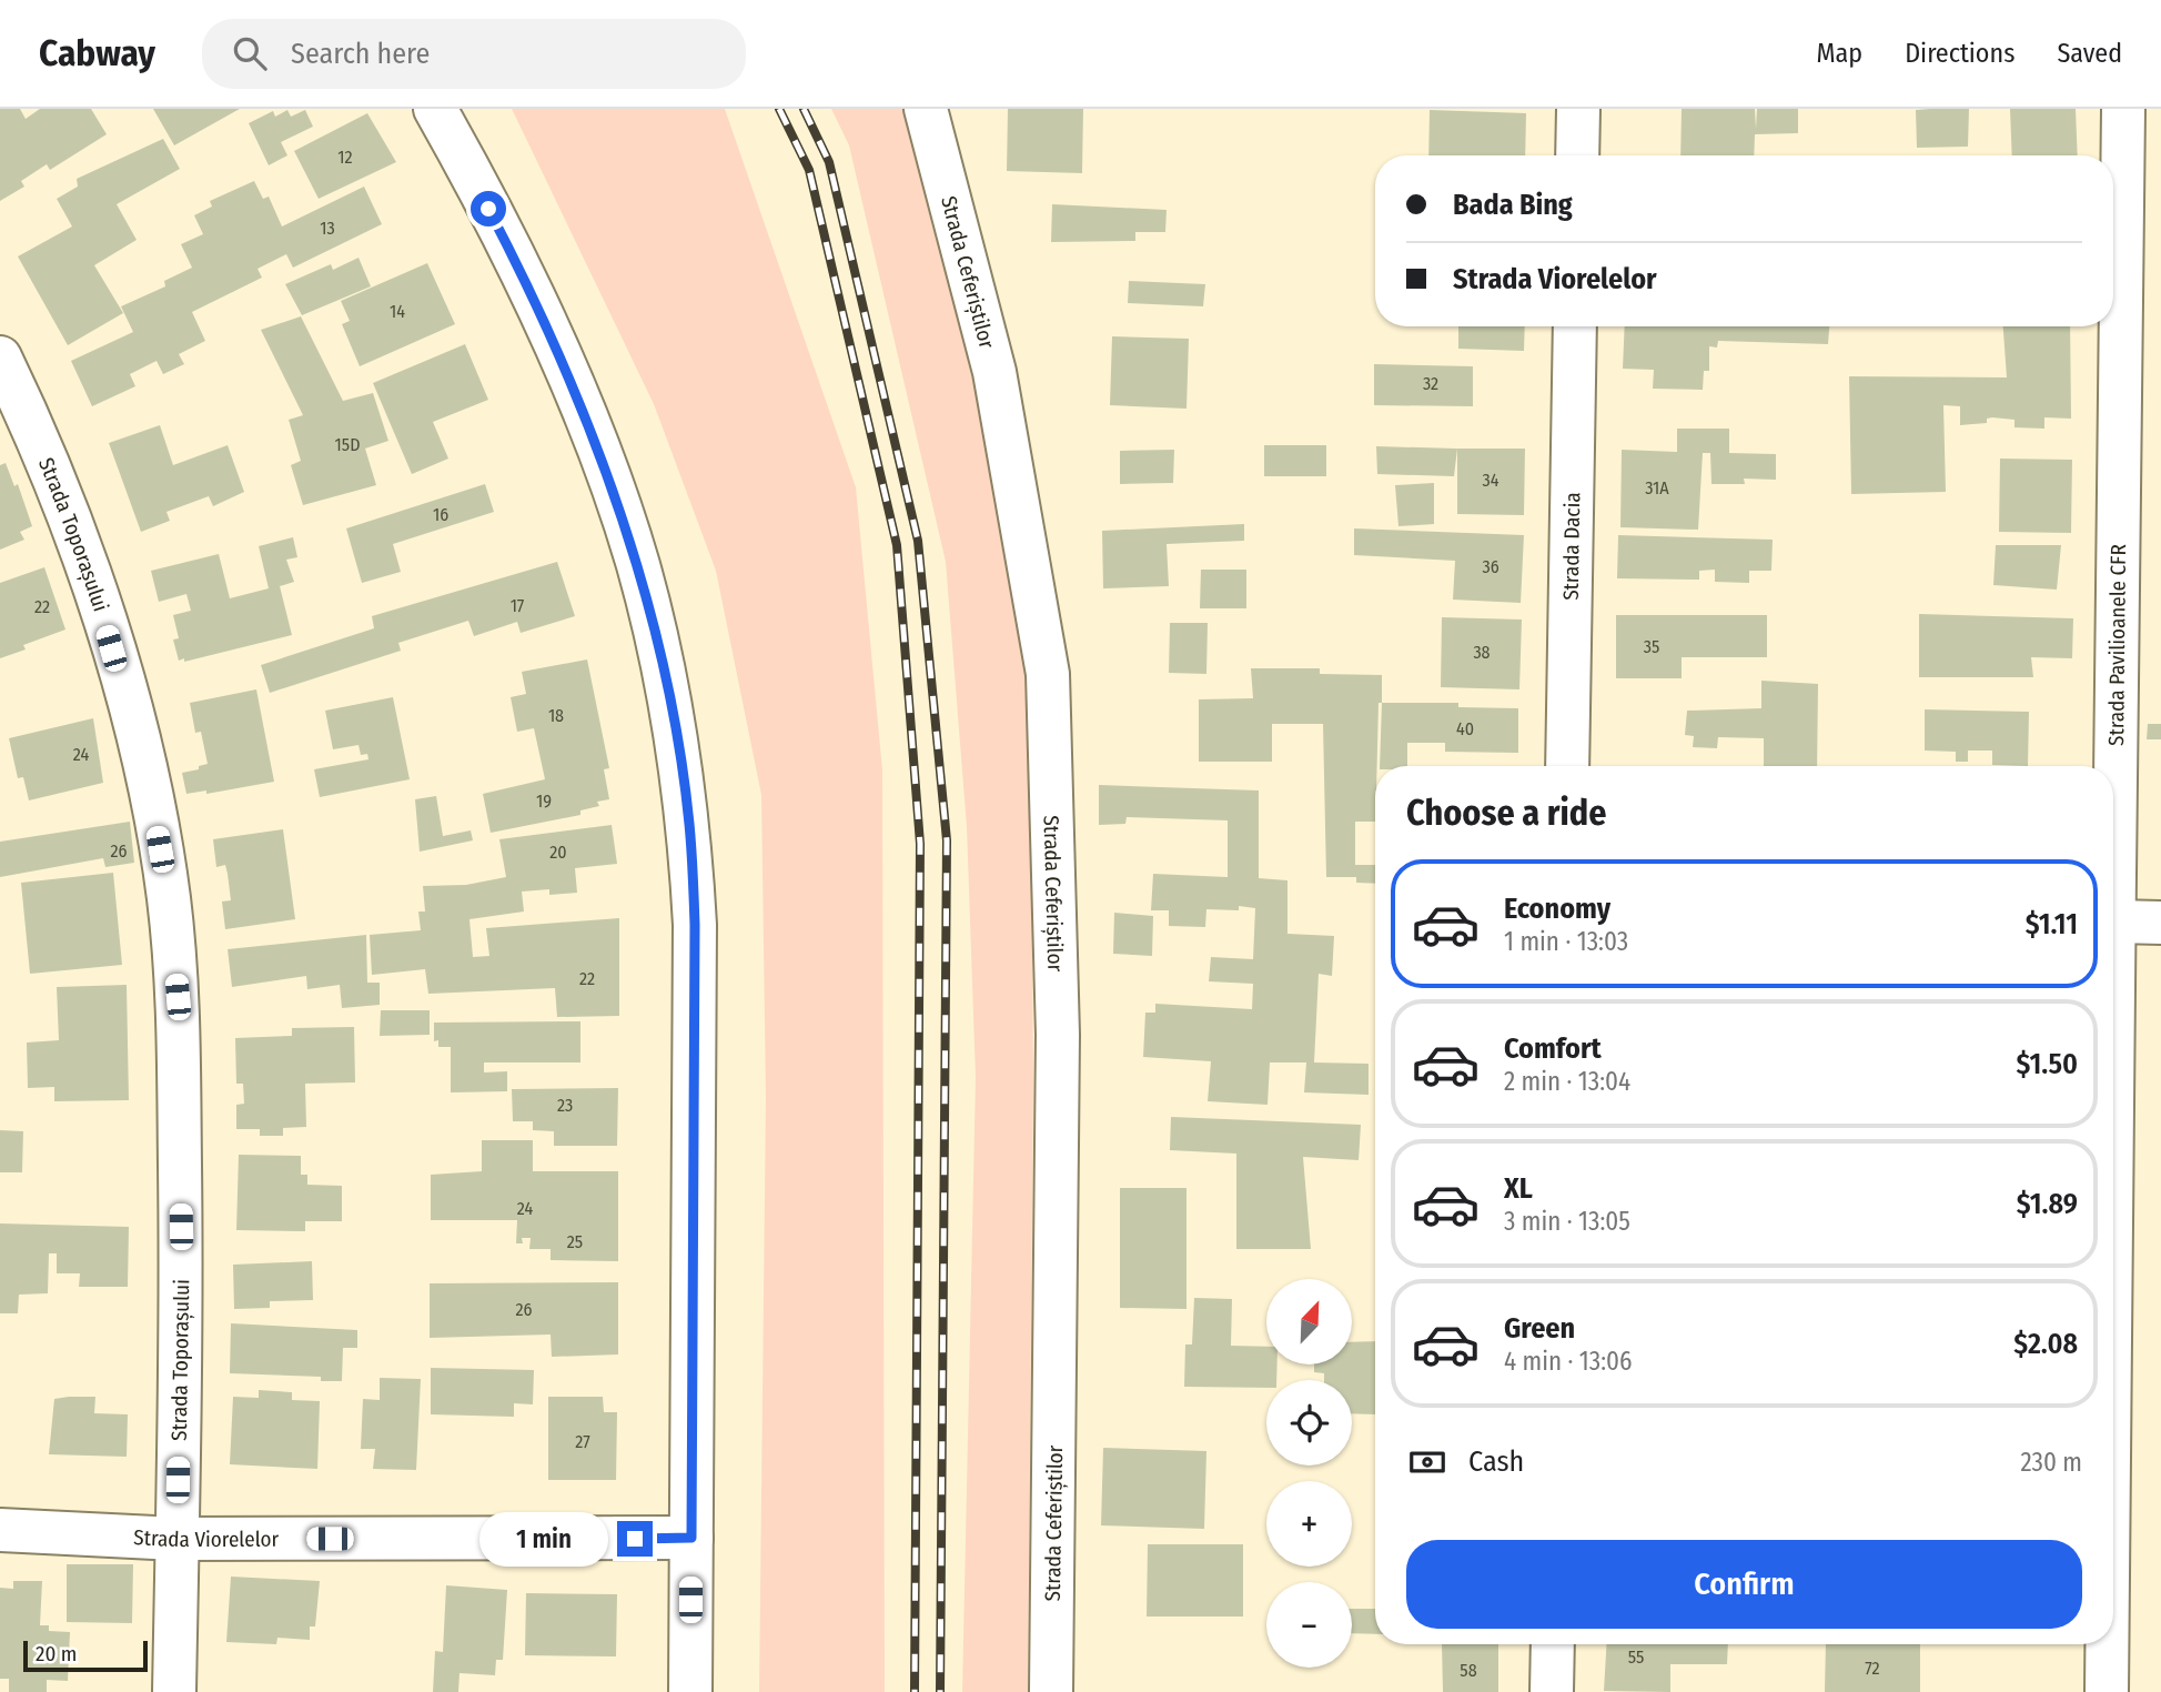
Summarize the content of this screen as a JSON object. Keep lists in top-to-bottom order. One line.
{"streets":{"street":["Strada Ceferiștilor","Strada Toporașului","Strada Dacia","Strada Pavilioanele CFR","Strada Viorelelor"]},"crossings":[["Strada Toporașului","Strada Viorelelor"]],"house_numbers":["12","13","14","32","15D","34","31A","16","36","17","22","35","38","18","40","24","19","26","20","22","23","24","25","26","27","55","72","58"],"scale_bar":"20 m","north":"top right","page":{"header":"Cabway","search":"Search here","nav":["Map","Directions","Saved"],"banner":["Bada Bing","Strada Viorelelor"],"heading":"Choose a ride","list":[{"name":"Economy","note":"1 min · 13:03","value":"$1.11"},{"name":"Comfort","note":"2 min · 13:04","value":"$1.50"},{"name":"XL","note":"3 min · 13:05","value":"$1.89"},{"name":"Green","note":"4 min · 13:06","value":"$2.08"}],"map_buttons":["+","−"],"pay":["Cash","230 m"],"bubble":"1 min","buttons":"Confirm","scale":"20 m"}}
